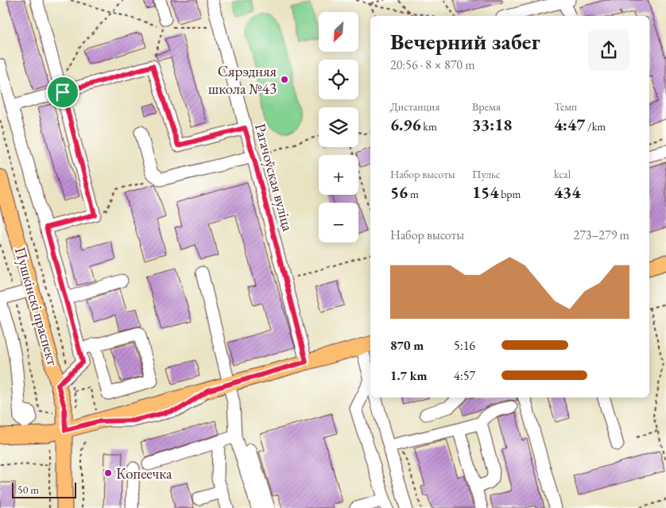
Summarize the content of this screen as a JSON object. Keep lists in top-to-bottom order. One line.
{"streets":{"main road":["Пушкінскі праспект"],"street":["Рагачоўская вуліца"]},"places":["Сярэдняя школа №43","Копеечка"],"scale_bar":"50 m","north":"bottom left","page":{"map_buttons":["+","−"],"heading":["Вечерний забег","20:56 · 8 × 870 m"],"stats":[["Дистанция","6.96 km"],["Время","33:18"],["Темп","4:47 /km"],["Набор высоты","56 m"],["Пульс","154 bpm"],["kcal","434"]],"chart":["Набор высоты","273–279 m"],"list":[{"name":"870 m","note":"5:16"},{"name":"1.7 km","note":"4:57"}],"scale":"50 m"}}
